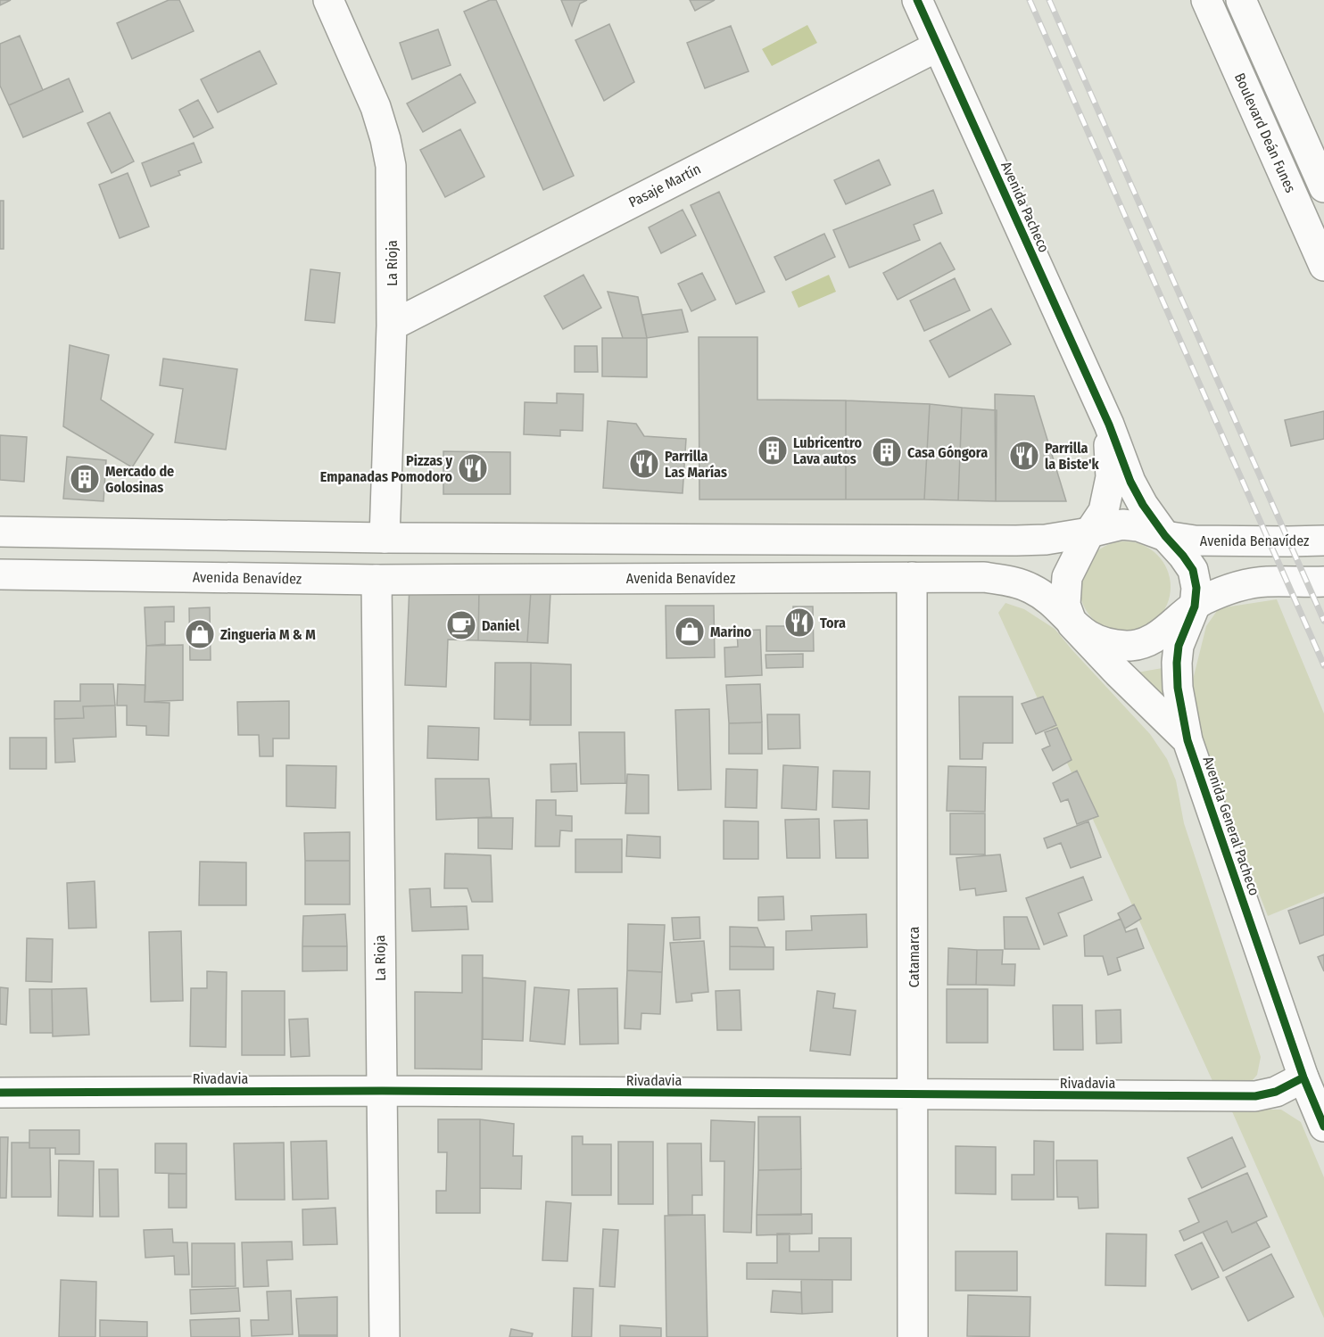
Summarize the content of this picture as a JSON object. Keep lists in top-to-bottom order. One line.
{"streets":{"street":["Boulevard Deán Funes","Pasaje Martín","Avenida Pacheco","La Rioja","Avenida Benavídez","Avenida General Pacheco","Catamarca","Rivadavia"]},"crossings":[["Pasaje Martín","Avenida Pacheco"],["Pasaje Martín","La Rioja"],["Avenida Pacheco","Avenida Benavídez"],["Avenida Pacheco","Avenida General Pacheco"],["La Rioja","Avenida Benavídez"],["La Rioja","Rivadavia"],["Avenida Benavídez","Avenida General Pacheco"],["Avenida Benavídez","Catamarca"],["Avenida General Pacheco","Rivadavia"],["Catamarca","Rivadavia"]],"places":{"building":["Lubricentro Lava autos","Casa Góngora","Mercado de Golosinas"],"restaurant":["Parrilla la Biste'k","Parrilla Las Marías","Pizzas y Empanadas Pomodoro","Tora"],"cafe":["Daniel"],"shop":["Marino","Zingueria M & M"]}}
